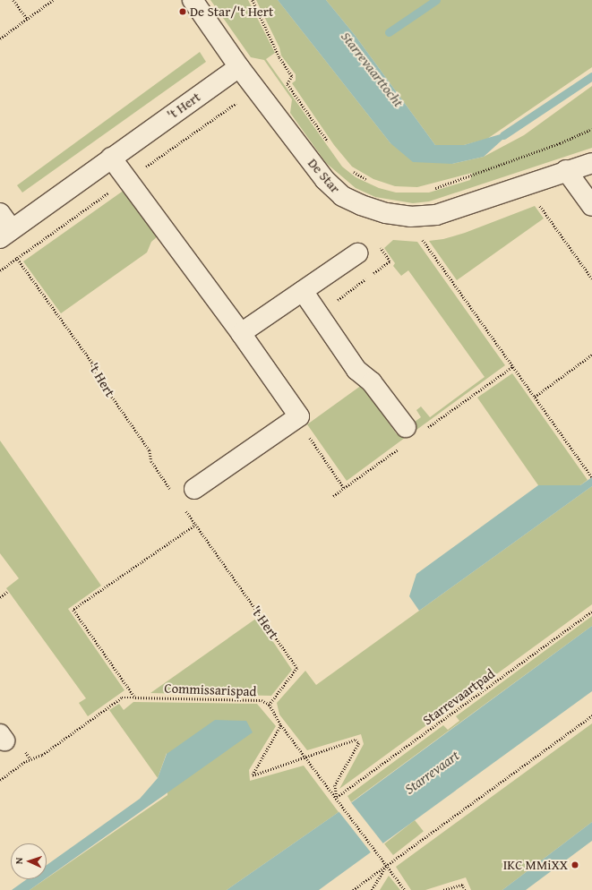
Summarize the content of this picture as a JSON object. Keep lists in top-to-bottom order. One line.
{"streets":{"street":["'t Hert","De Star"],"path":["Commissarispad","Starrevaartpad"]},"crossings":[["'t Hert","De Star"],["'t Hert","Commissarispad"],["Commissarispad","Starrevaartpad"]],"water":["Starrevaarttocht","Starrevaart"],"places":["De Star/'t Hert","IKC MMiXX"],"north":"left"}
